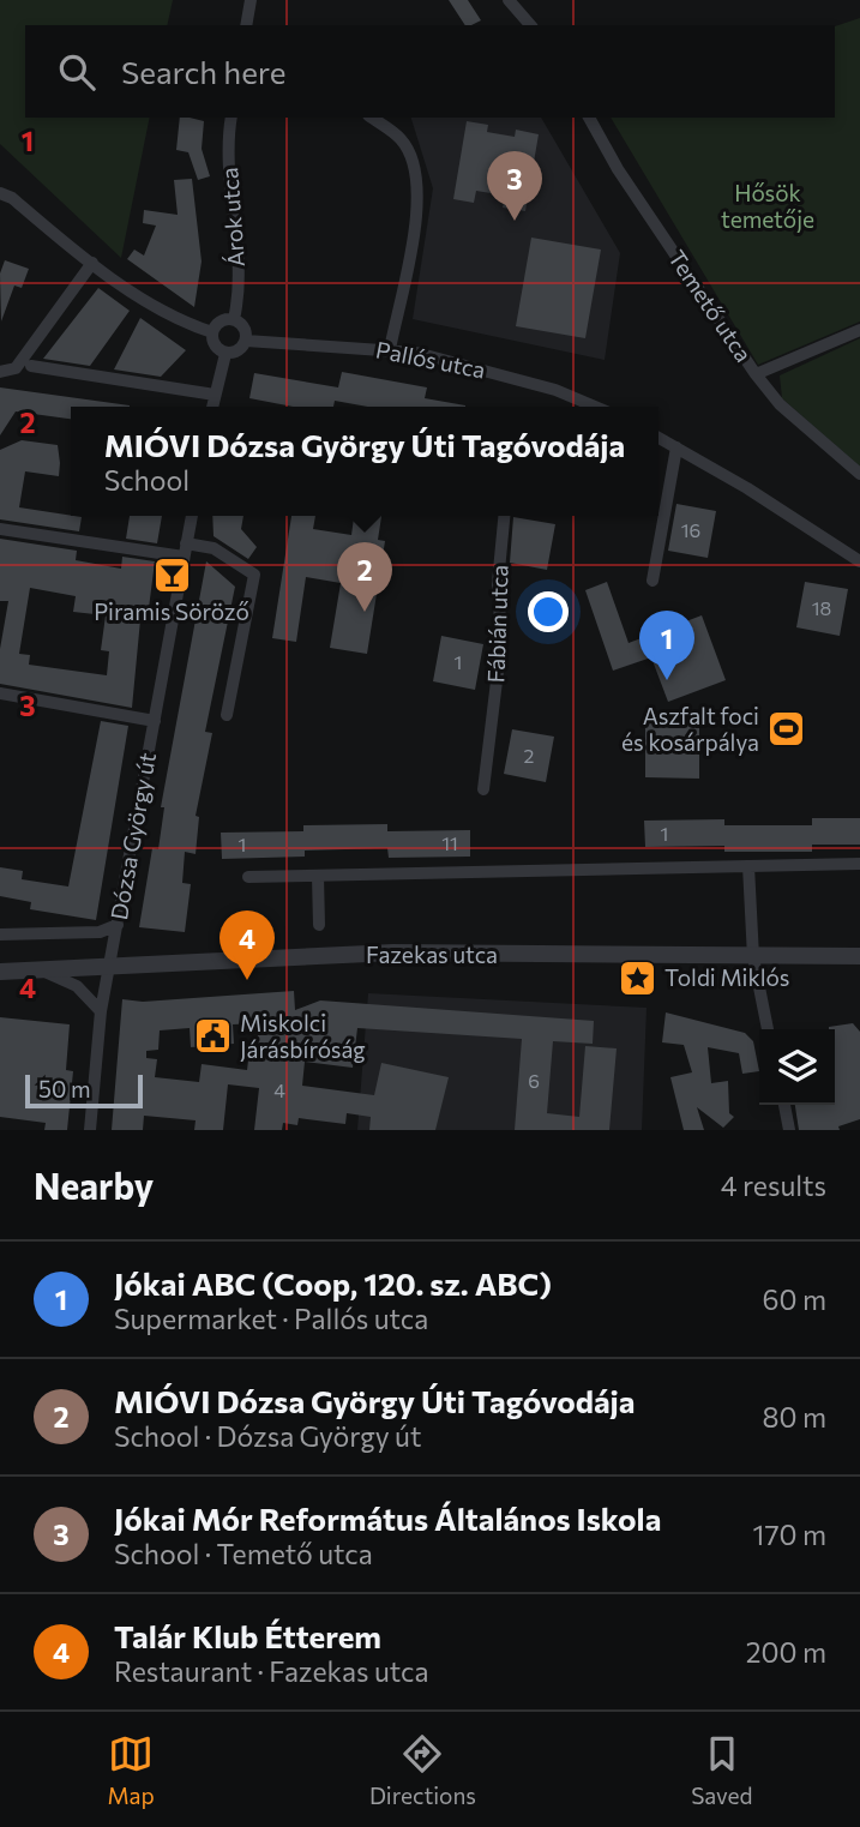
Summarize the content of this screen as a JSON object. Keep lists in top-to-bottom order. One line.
{"streets":{"street":["Árok utca","Temető utca","Pallós utca","Fábián utca","Dózsa György út","Fazekas utca"]},"crossings":[["Árok utca","Pallós utca"],["Dózsa György út","Fazekas utca"]],"parks":["Hősök temetője"],"places":{"bar":["Piramis Söröző"],"sports":["Aszfalt foci és kosárpálya"],"place":["Toldi Miklós"],"public building":["Miskolci Járásbíróság"]},"house_numbers":["16","18","1","2","1","11","1","6","4"],"scale_bar":"50 m","page":{"search":"Search here","pins":["3","2","1","4"],"popup":["MIÓVI Dózsa György Úti Tagóvodája","School"],"scale":"50 m","heading":["Nearby","4 results"],"list":[{"mark":"1","name":"Jókai ABC (Coop, 120. sz. ABC)","note":"Supermarket · Pallós utca","value":"60 m"},{"mark":"2","name":"MIÓVI Dózsa György Úti Tagóvodája","note":"School · Dózsa György út","value":"80 m"},{"mark":"3","name":"Jókai Mór Református Általános Iskola","note":"School · Temető utca","value":"170 m"},{"mark":"4","name":"Talár Klub Étterem","note":"Restaurant · Fazekas utca","value":"200 m"}],"nav":["Map","Directions","Saved"]},"grid":{"rows":["1","2","3","4"]}}
